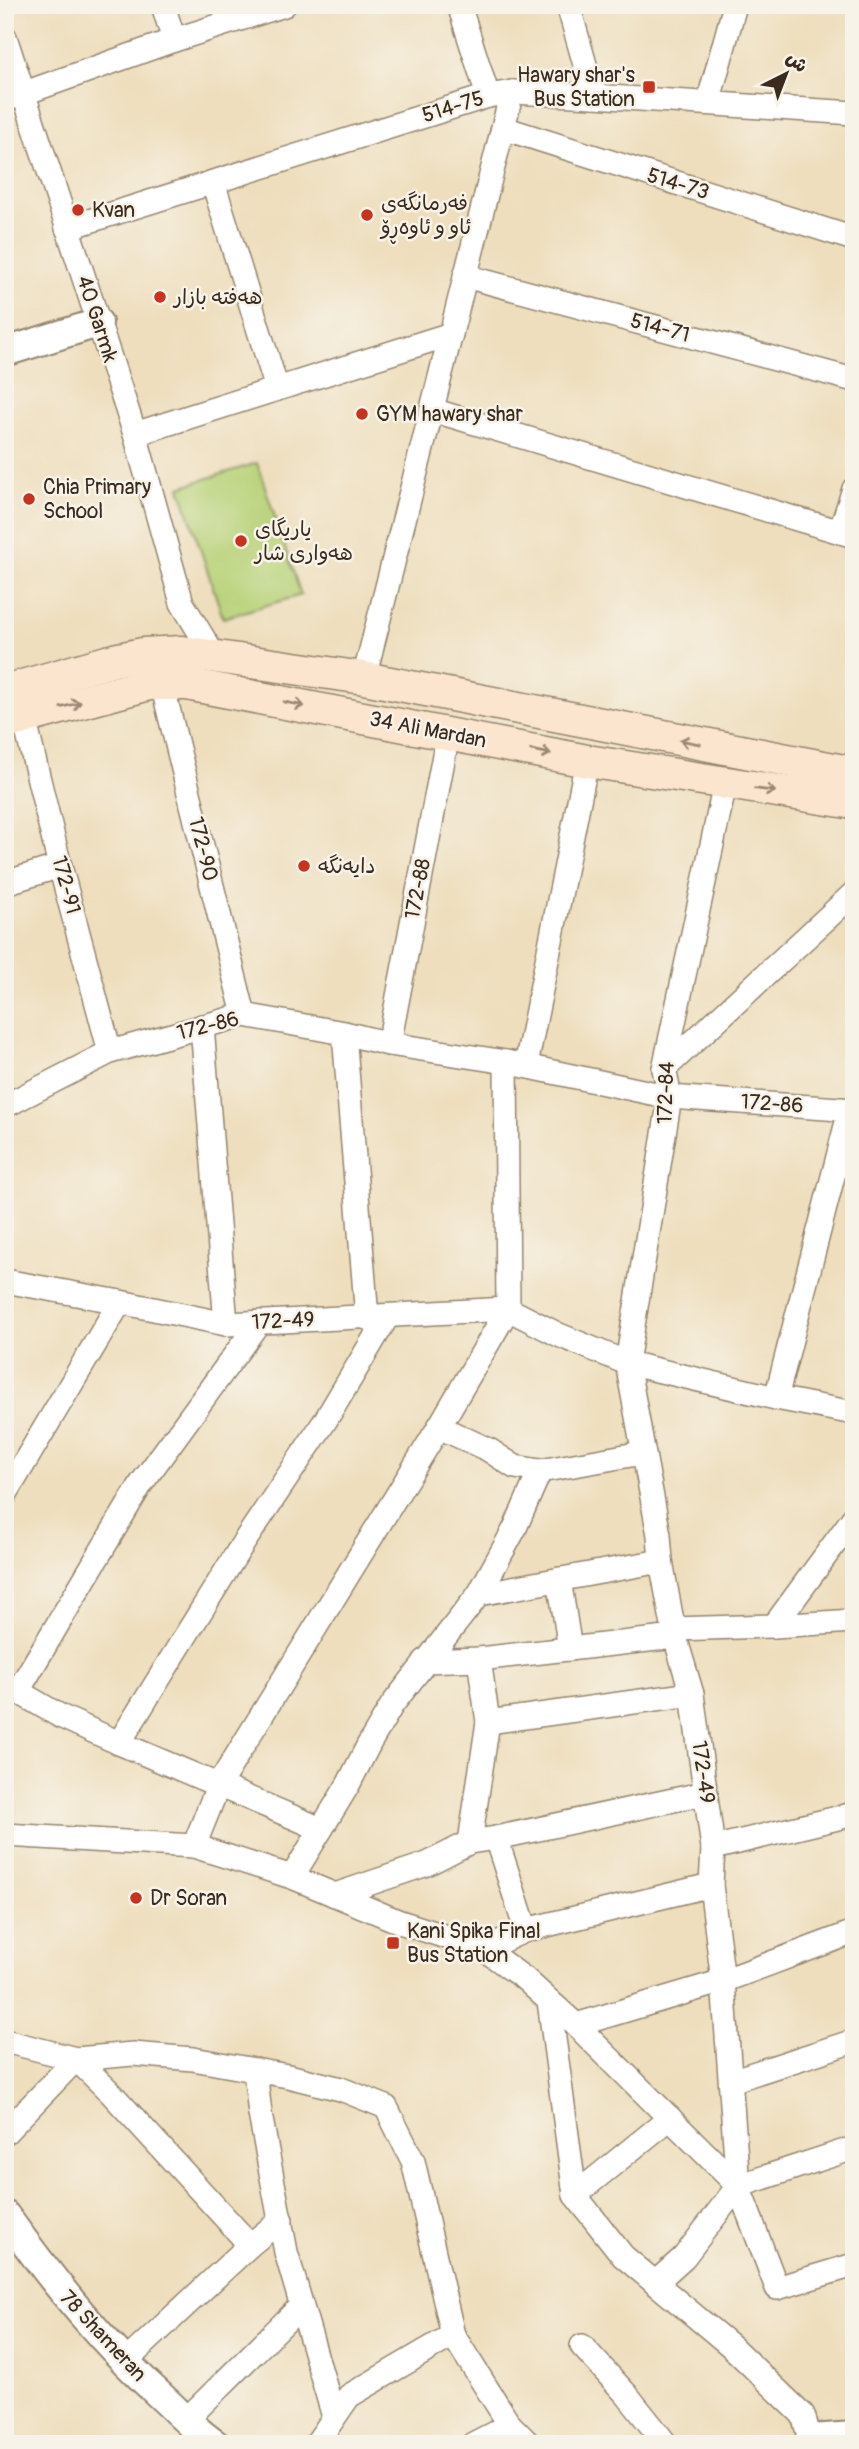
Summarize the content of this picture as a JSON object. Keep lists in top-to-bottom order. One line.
{"streets":{"main road":["34 Ali Mardan"],"street":["514-75","514-73","40 Garmk","514-71","172-90","172-91","172-88","172-86","172-84","172-49","78 Shameran"]},"crossings":[["514-75","40 Garmk"],["40 Garmk","34 Ali Mardan"],["34 Ali Mardan","172-90"],["34 Ali Mardan","172-91"],["34 Ali Mardan","172-88"],["34 Ali Mardan","172-84"],["172-90","172-86"],["172-91","172-86"],["172-88","172-86"],["172-86","172-84"],["172-84","172-49"]],"places":{"transit":["Hawary shar's Bus Station","Kani Spika Final Bus Station"],"other":["Kvan","فەرمانگەی ئاو و ئاوەڕۆ","هەفتە بازار","GYM hawary shar","Chia Primary School","یاریگای هەواری شار","دایەنگە","Dr Soran"]},"north":"top right"}
